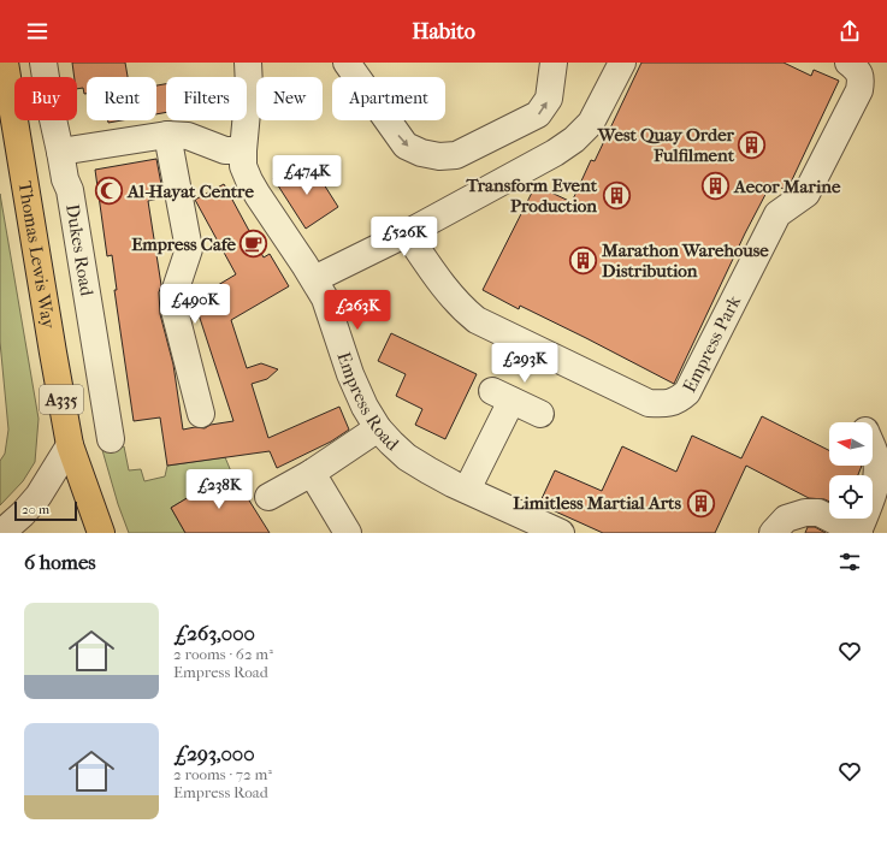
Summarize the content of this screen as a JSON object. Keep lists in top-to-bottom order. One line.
{"streets":{"main road":["Thomas Lewis Way","A335"],"street":["Dukes Road","Empress Park","Empress Road"]},"places":{"building":["West Quay Order Fulfilment","Aecor Marine","Transform Event Production","Marathon Warehouse Distribution","Limitless Martial Arts"],"mosque":["Al-Hayat Centre"],"cafe":["Empress Cafe"]},"scale_bar":"20 m","north":"left","page":{"header":"Habito","chip":["Buy","Rent","Filters","New","Apartment"],"price":["£474K","£526K","£490K","£263K","£293K","£238K"],"scale":"20 m","heading":"6 homes","list":[{"name":"£263,000","note":"2 rooms · 62 m² · Empress Road"},{"name":"£293,000","note":"2 rooms · 72 m² · Empress Road"}]}}
